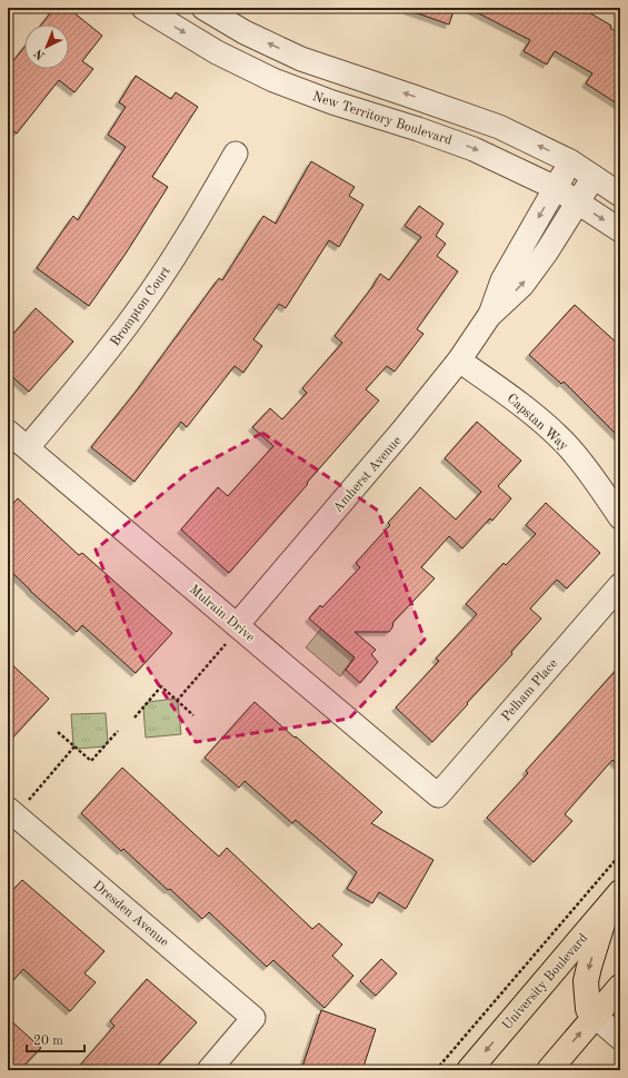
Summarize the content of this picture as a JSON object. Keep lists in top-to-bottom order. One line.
{"streets":{"main road":["University Boulevard"],"street":["New Territory Boulevard","Brompton Court","Capstan Way","Amherst Avenue","Mulrain Drive","Pelham Place","Dresden Avenue"]},"crossings":[["New Territory Boulevard","Amherst Avenue"],["Brompton Court","Mulrain Drive"],["Capstan Way","Amherst Avenue"],["Amherst Avenue","Mulrain Drive"],["Mulrain Drive","Pelham Place"]],"scale_bar":"20 m","north":"bottom left"}
